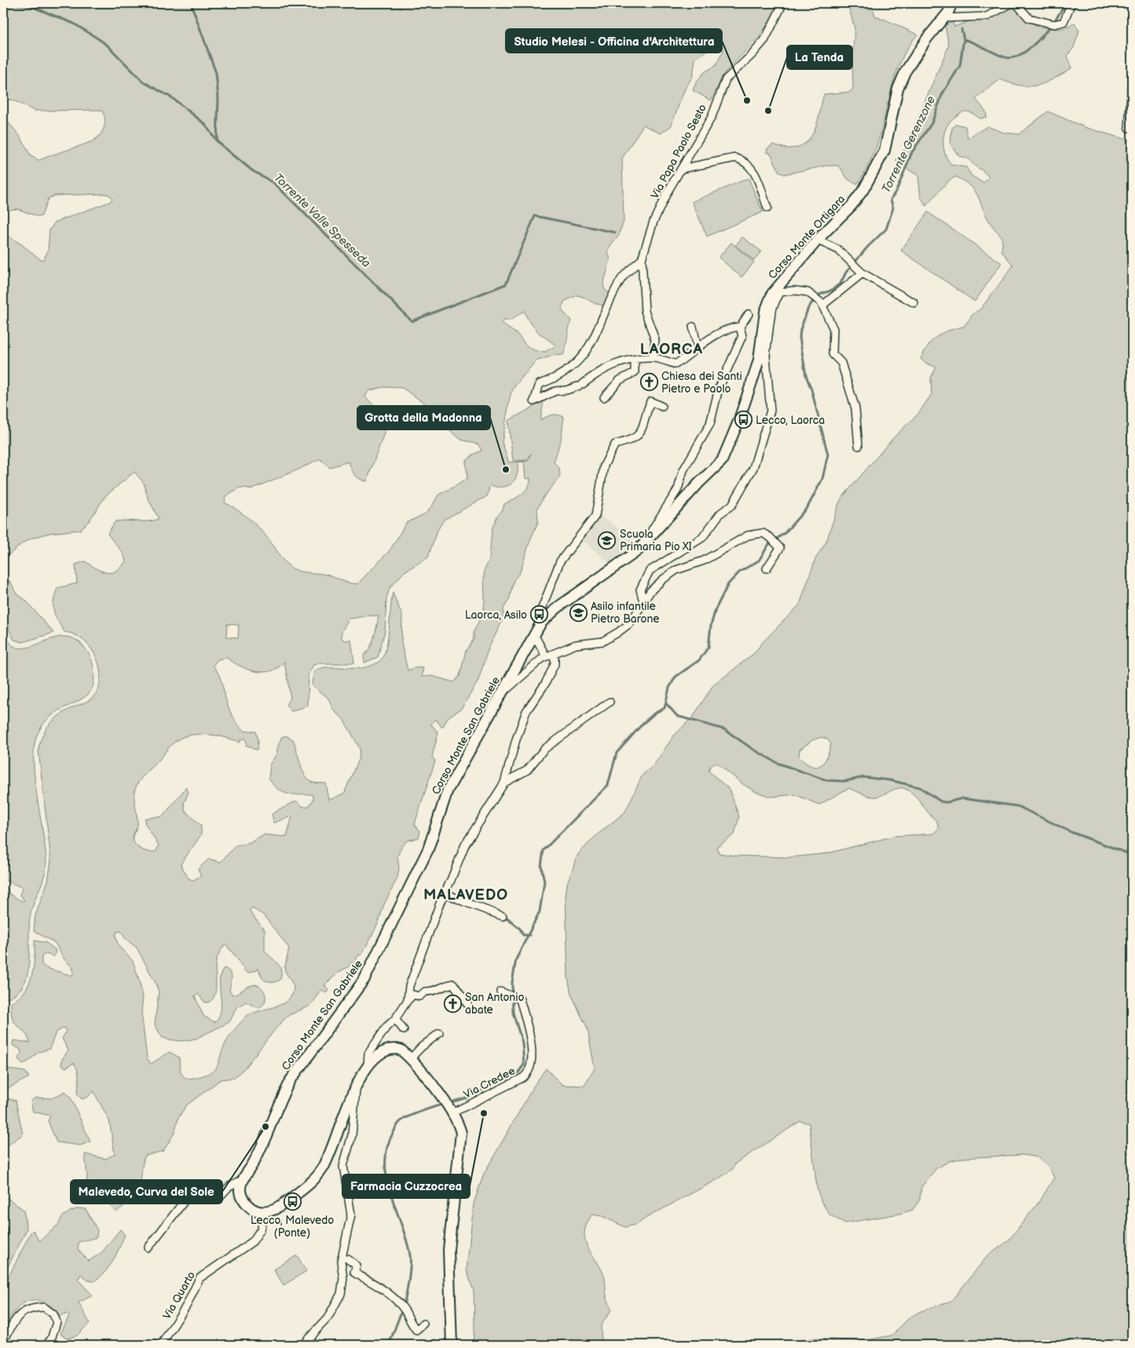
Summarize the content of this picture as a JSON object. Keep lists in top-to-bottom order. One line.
{"streets":{"main road":["Corso Monte Ortigara","Corso Monte San Gabriele"],"street":["Via Papa Paolo Sesto","Via Credee","Via Quarto"]},"crossings":[["Corso Monte Ortigara","Corso Monte San Gabriele"]],"districts":["LAORCA","MALAVEDO"],"water":["Torrente Gerenzone","Torrente Valle Spesseda"],"places":{"other":["Studio Melesi - Officina d'Architettura","La Tenda","Grotta della Madonna","Farmacia Cuzzocrea","Malevedo, Curva del Sole"],"church":["Chiesa dei Santi Pietro e Paolo","San Antonio abate"],"bus stop":["Lecco, Laorca","Laorca, Asilo","Lecco, Malevedo (Ponte)"],"school or university":["Scuola Primaria Pio XI","Asilo infantile Pietro Barone"]}}
